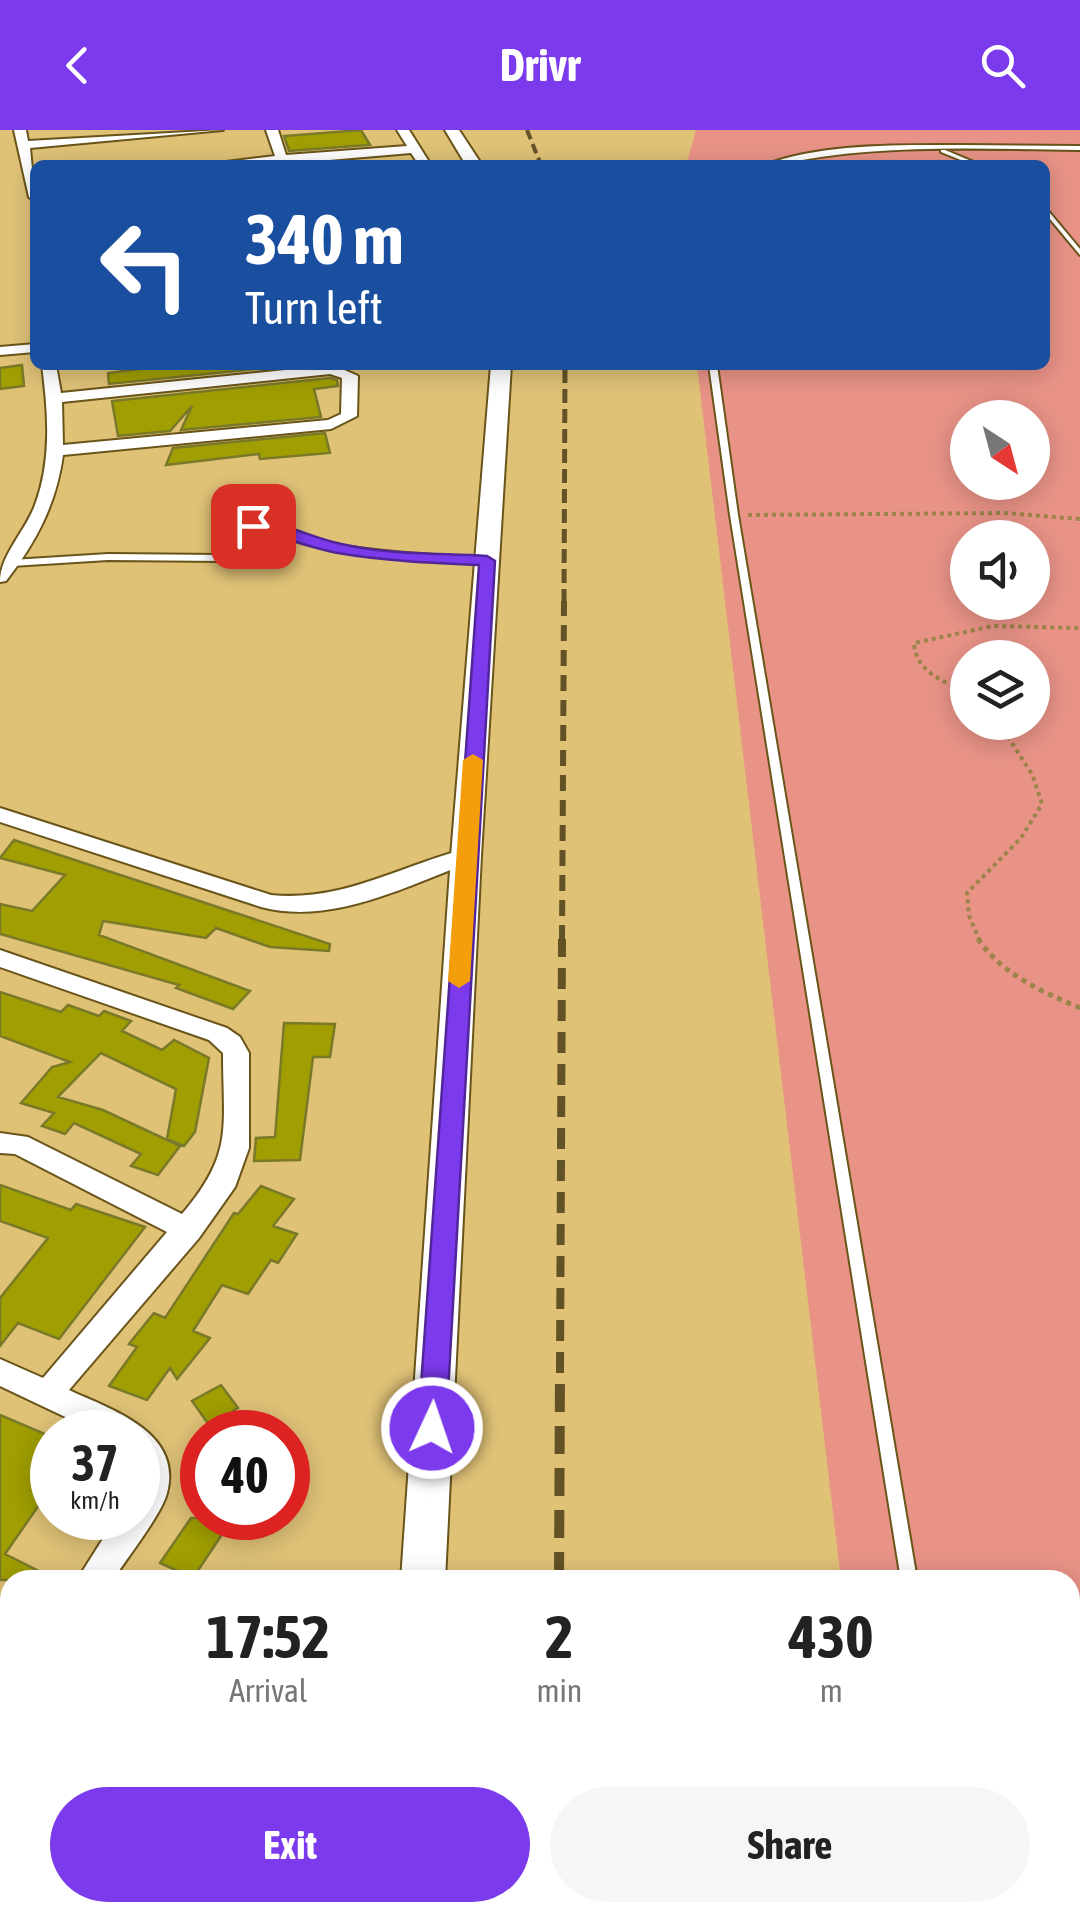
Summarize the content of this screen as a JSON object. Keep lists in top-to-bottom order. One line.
{"north":"bottom right","page":{"header":"Drivr","turn":["340 m","Turn left"],"speed":"37 km/h","limit":"40","eta":["17:52","Arrival","2","min","430","m"],"buttons":["Exit","Share"]}}
